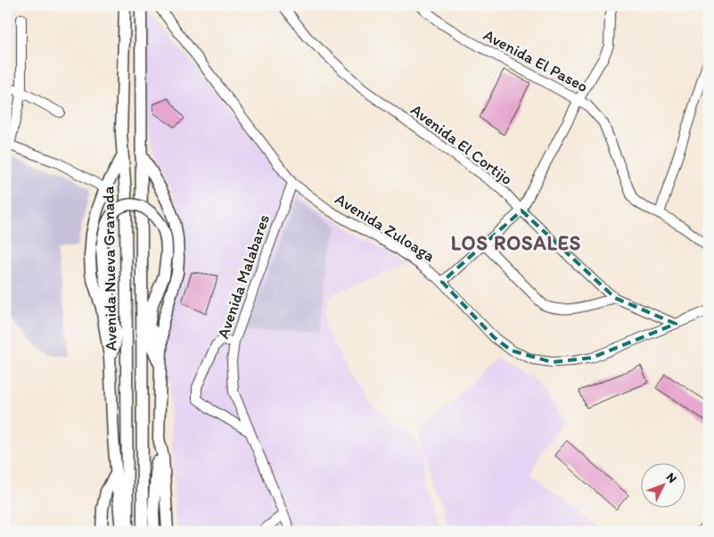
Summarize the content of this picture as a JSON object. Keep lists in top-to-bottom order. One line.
{"streets":{"main road":["Avenida Nueva Granada"],"street":["Avenida El Paseo","Avenida El Cortijo","Avenida Zuloaga","Avenida Malabares"]},"crossings":[["Avenida El Cortijo","Avenida Zuloaga"],["Avenida Zuloaga","Avenida Malabares"]],"districts":["LOS ROSALES"],"north":"top right"}
